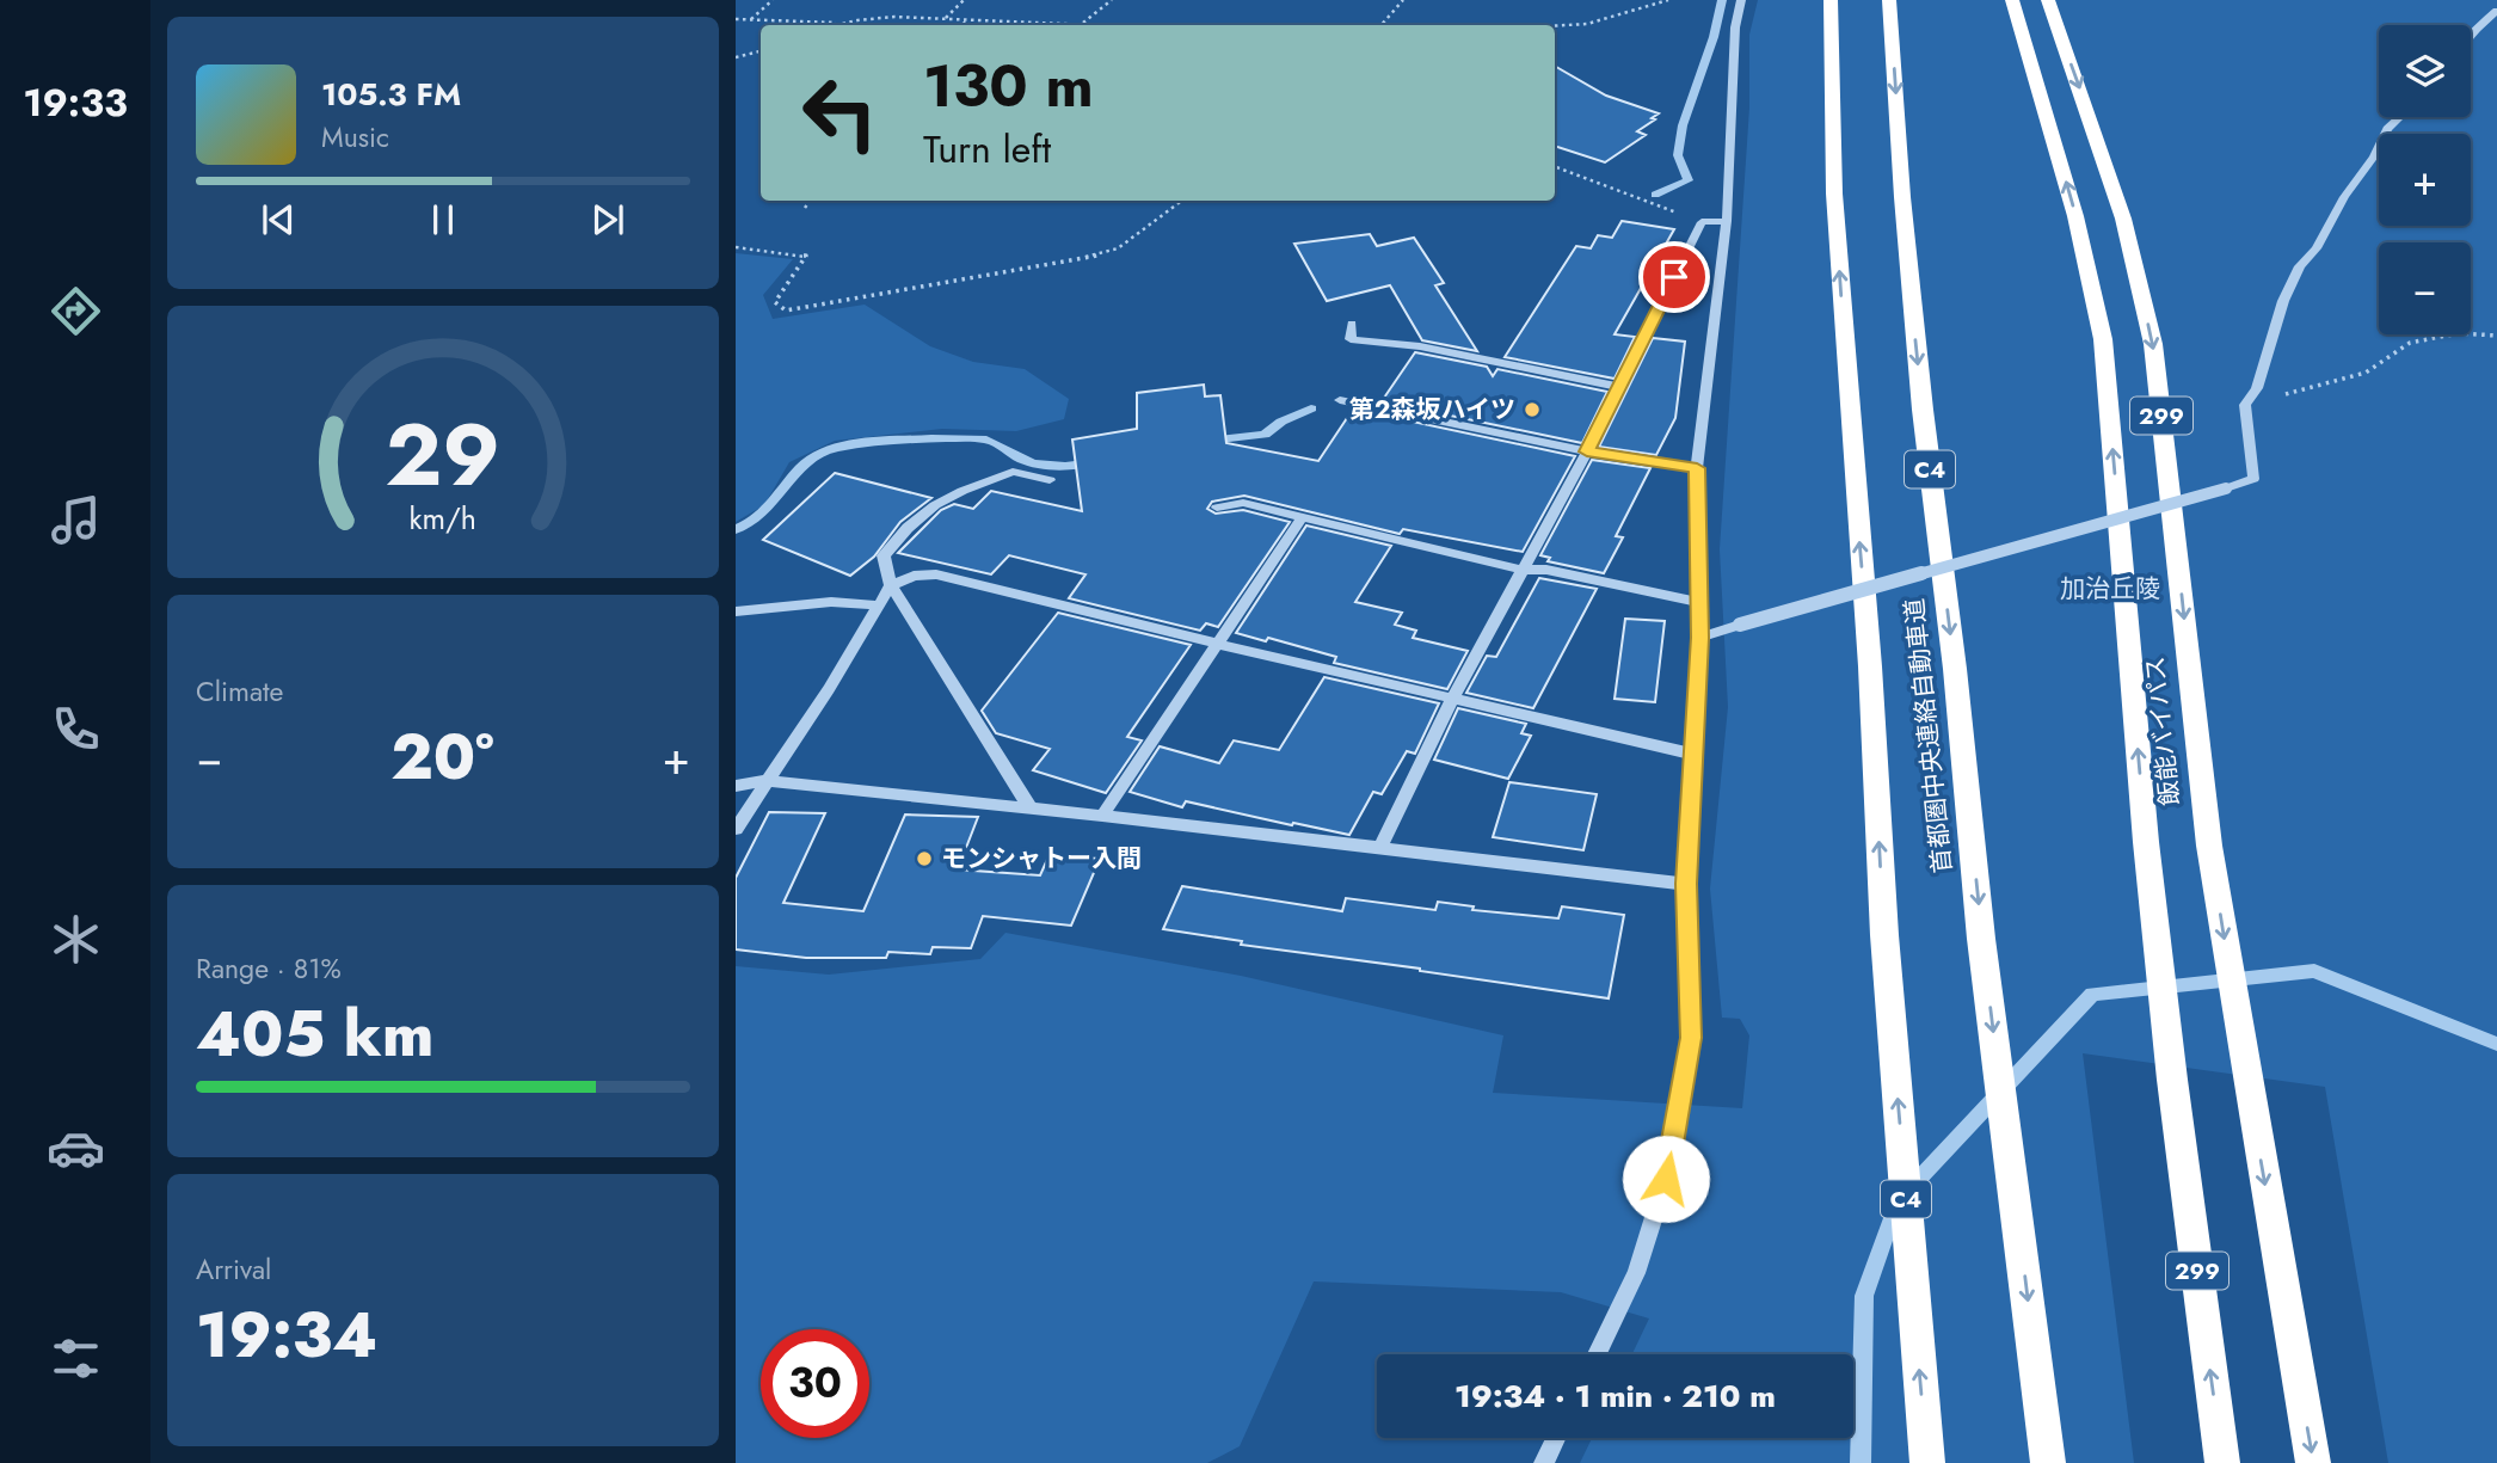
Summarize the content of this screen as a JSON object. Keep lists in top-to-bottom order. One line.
{"streets":{"highway":["299","C4","飯能バイパス","首都圏中央連絡自動車道"]},"parks":["加治丘陵"],"places":["第2森坂ハイツ","モンシャトー入間"],"page":{"tabs":"19:33","map_buttons":["+","−"],"turn":["130 m","Turn left"],"song":["105.3 FM","Music"],"tile":["Climate",["Range · 81%","405 km"],["Arrival","19:34"]],"heat":["−","20°","+"],"limit":"30","trip":"19:34 · 1 min · 210 m","gauge":["29","km/h"]}}
